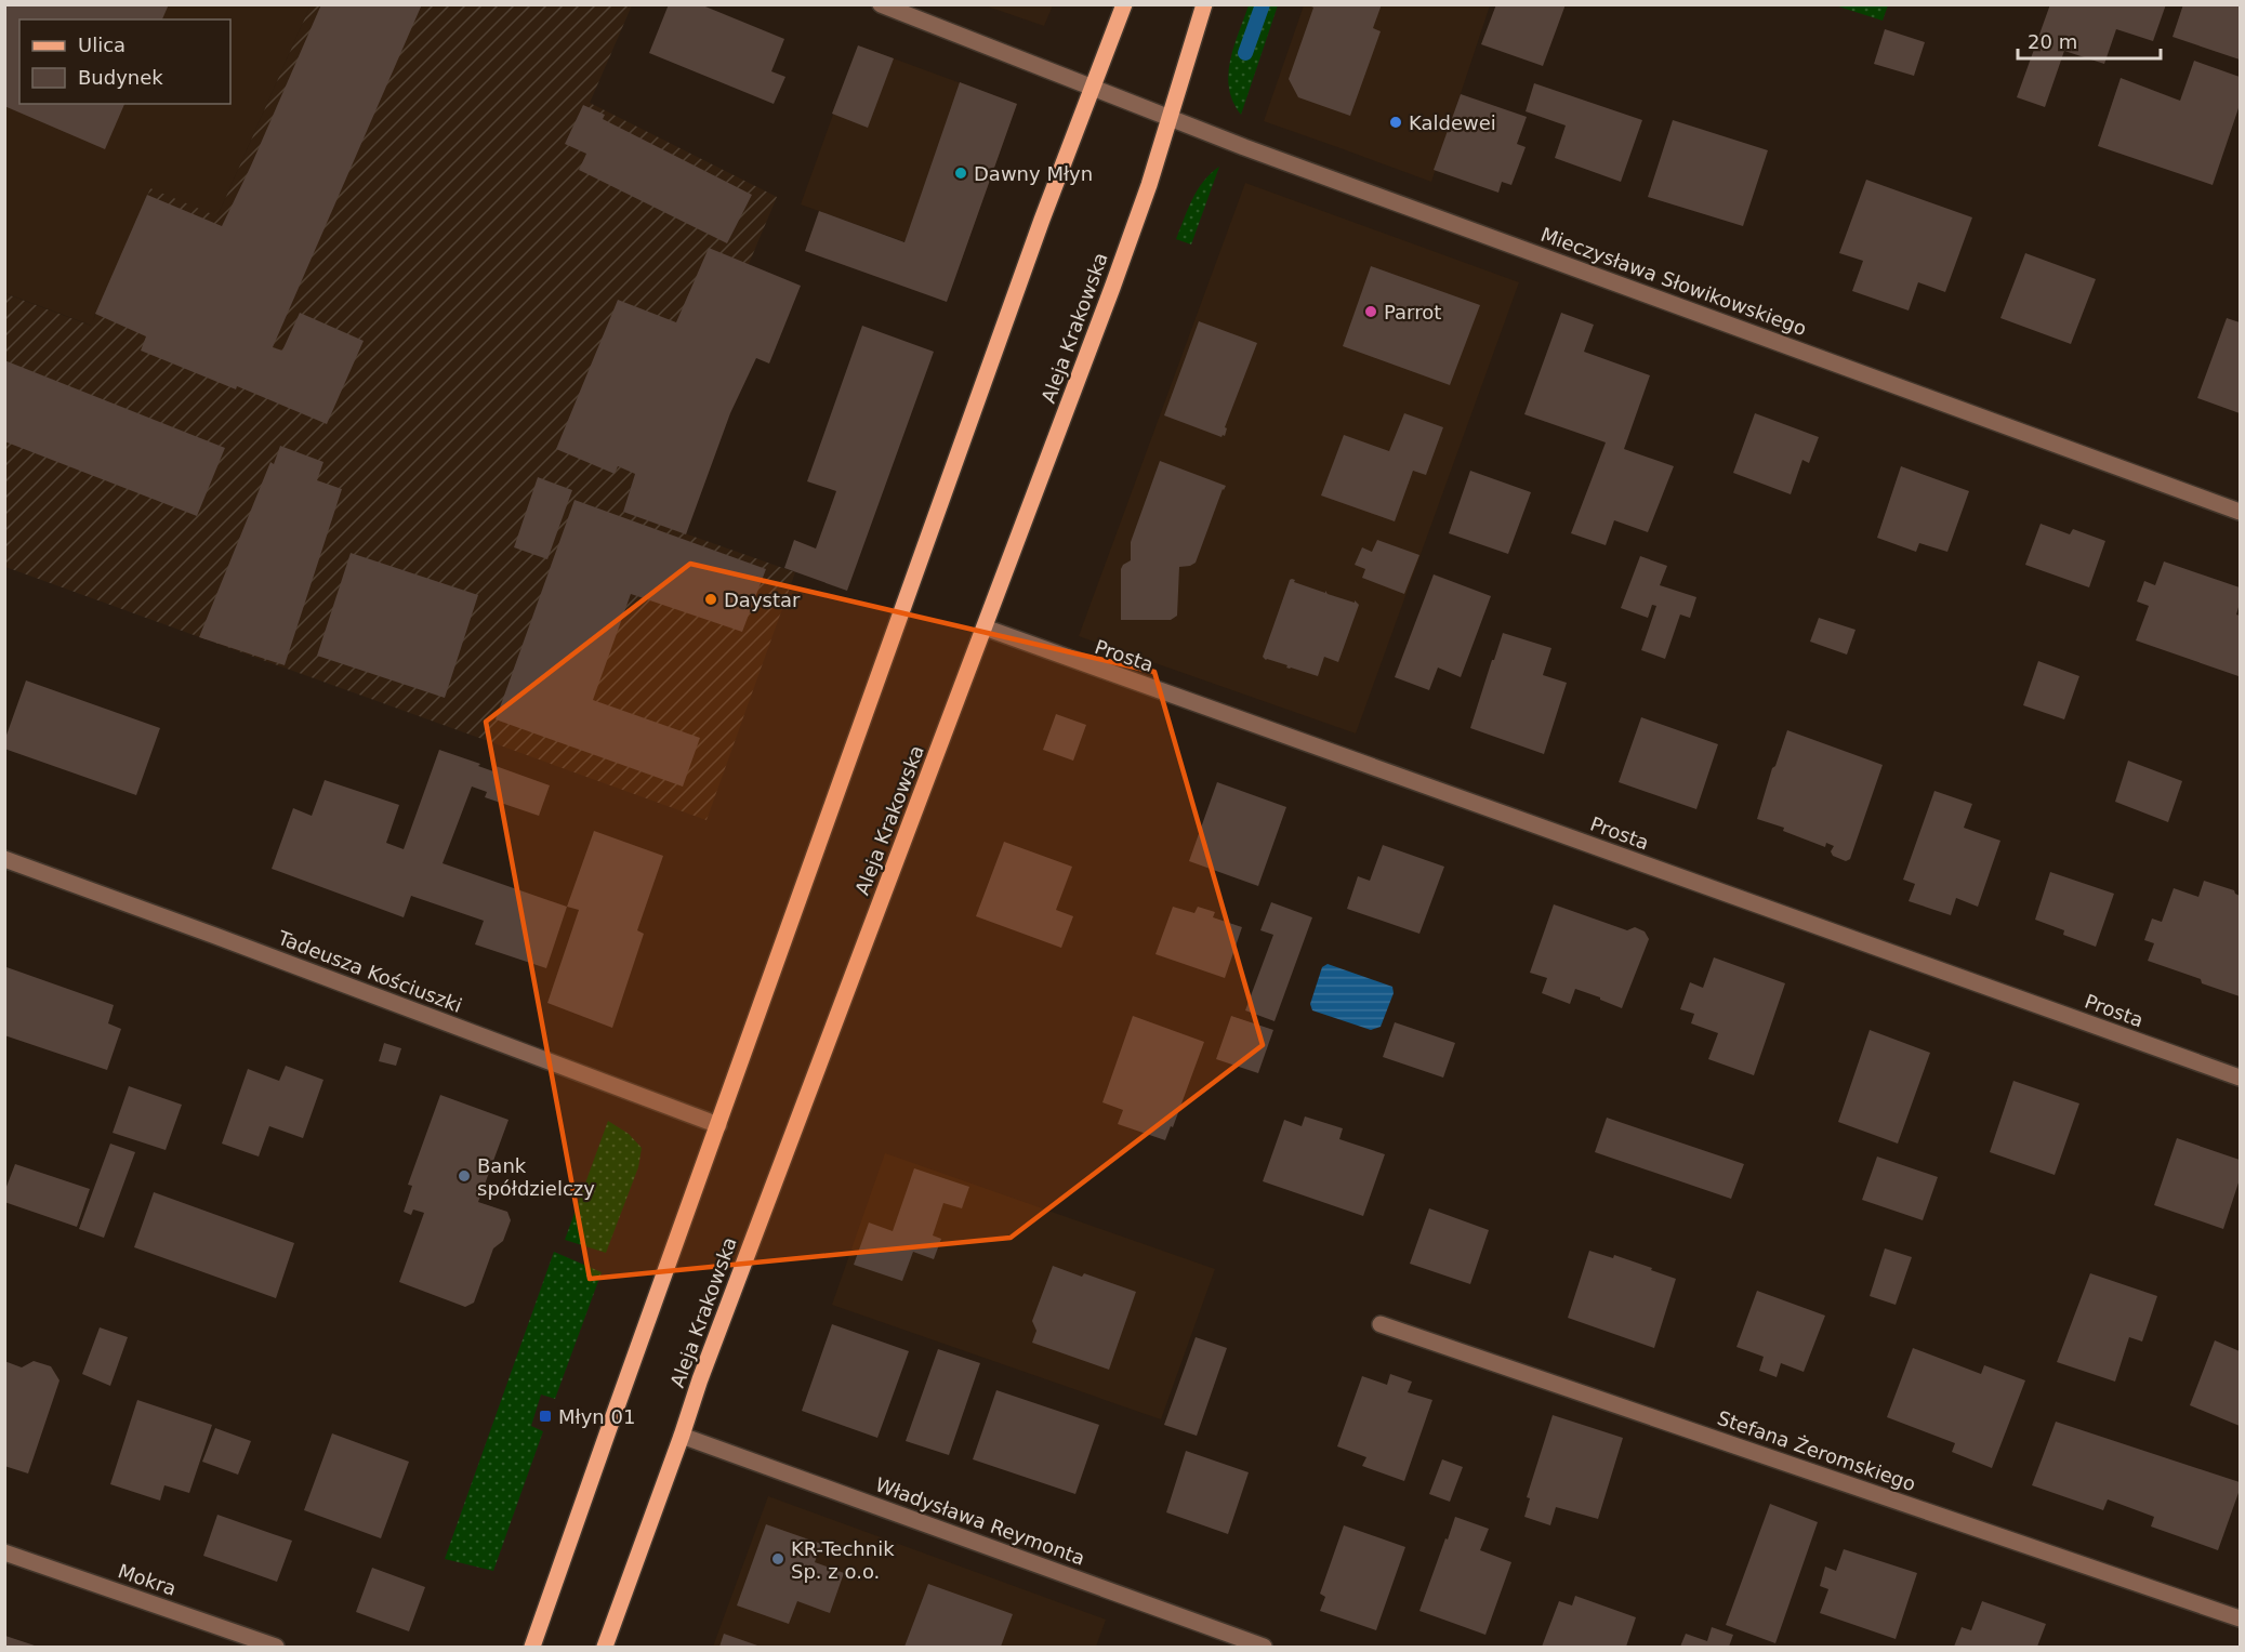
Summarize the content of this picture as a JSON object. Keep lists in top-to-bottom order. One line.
{"streets":{"main road":["Aleja Krakowska"],"street":["Mieczysława Słowikowskiego","Prosta","Tadeusza Kościuszki","Stefana Żeromskiego","Władysława Reymonta","Mokra"]},"crossings":[["Mieczysława Słowikowskiego","Aleja Krakowska"],["Aleja Krakowska","Prosta"],["Aleja Krakowska","Władysława Reymonta"]],"places":{"other":["Kaldewei","Dawny Młyn","Parrot","Daystar","Bank spółdzielczy","KR-Technik Sp. z o.o."],"transit":["Młyn 01"]},"legend":["Ulica","Budynek"],"scale_bar":"20 m"}
